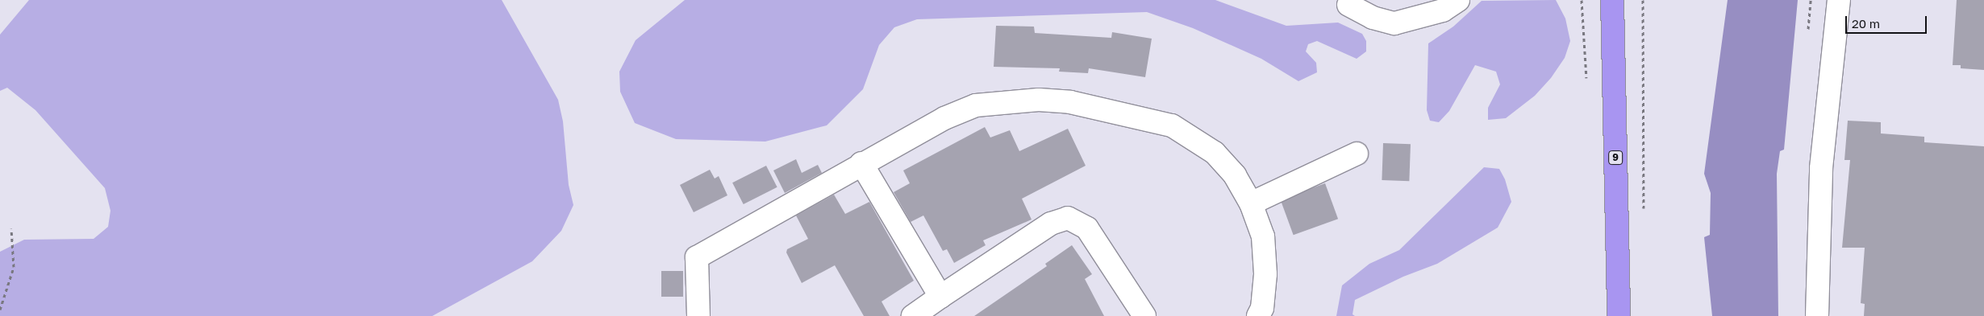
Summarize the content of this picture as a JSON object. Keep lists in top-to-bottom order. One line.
{"streets":{"highway":["9"]},"scale_bar":"20 m"}
